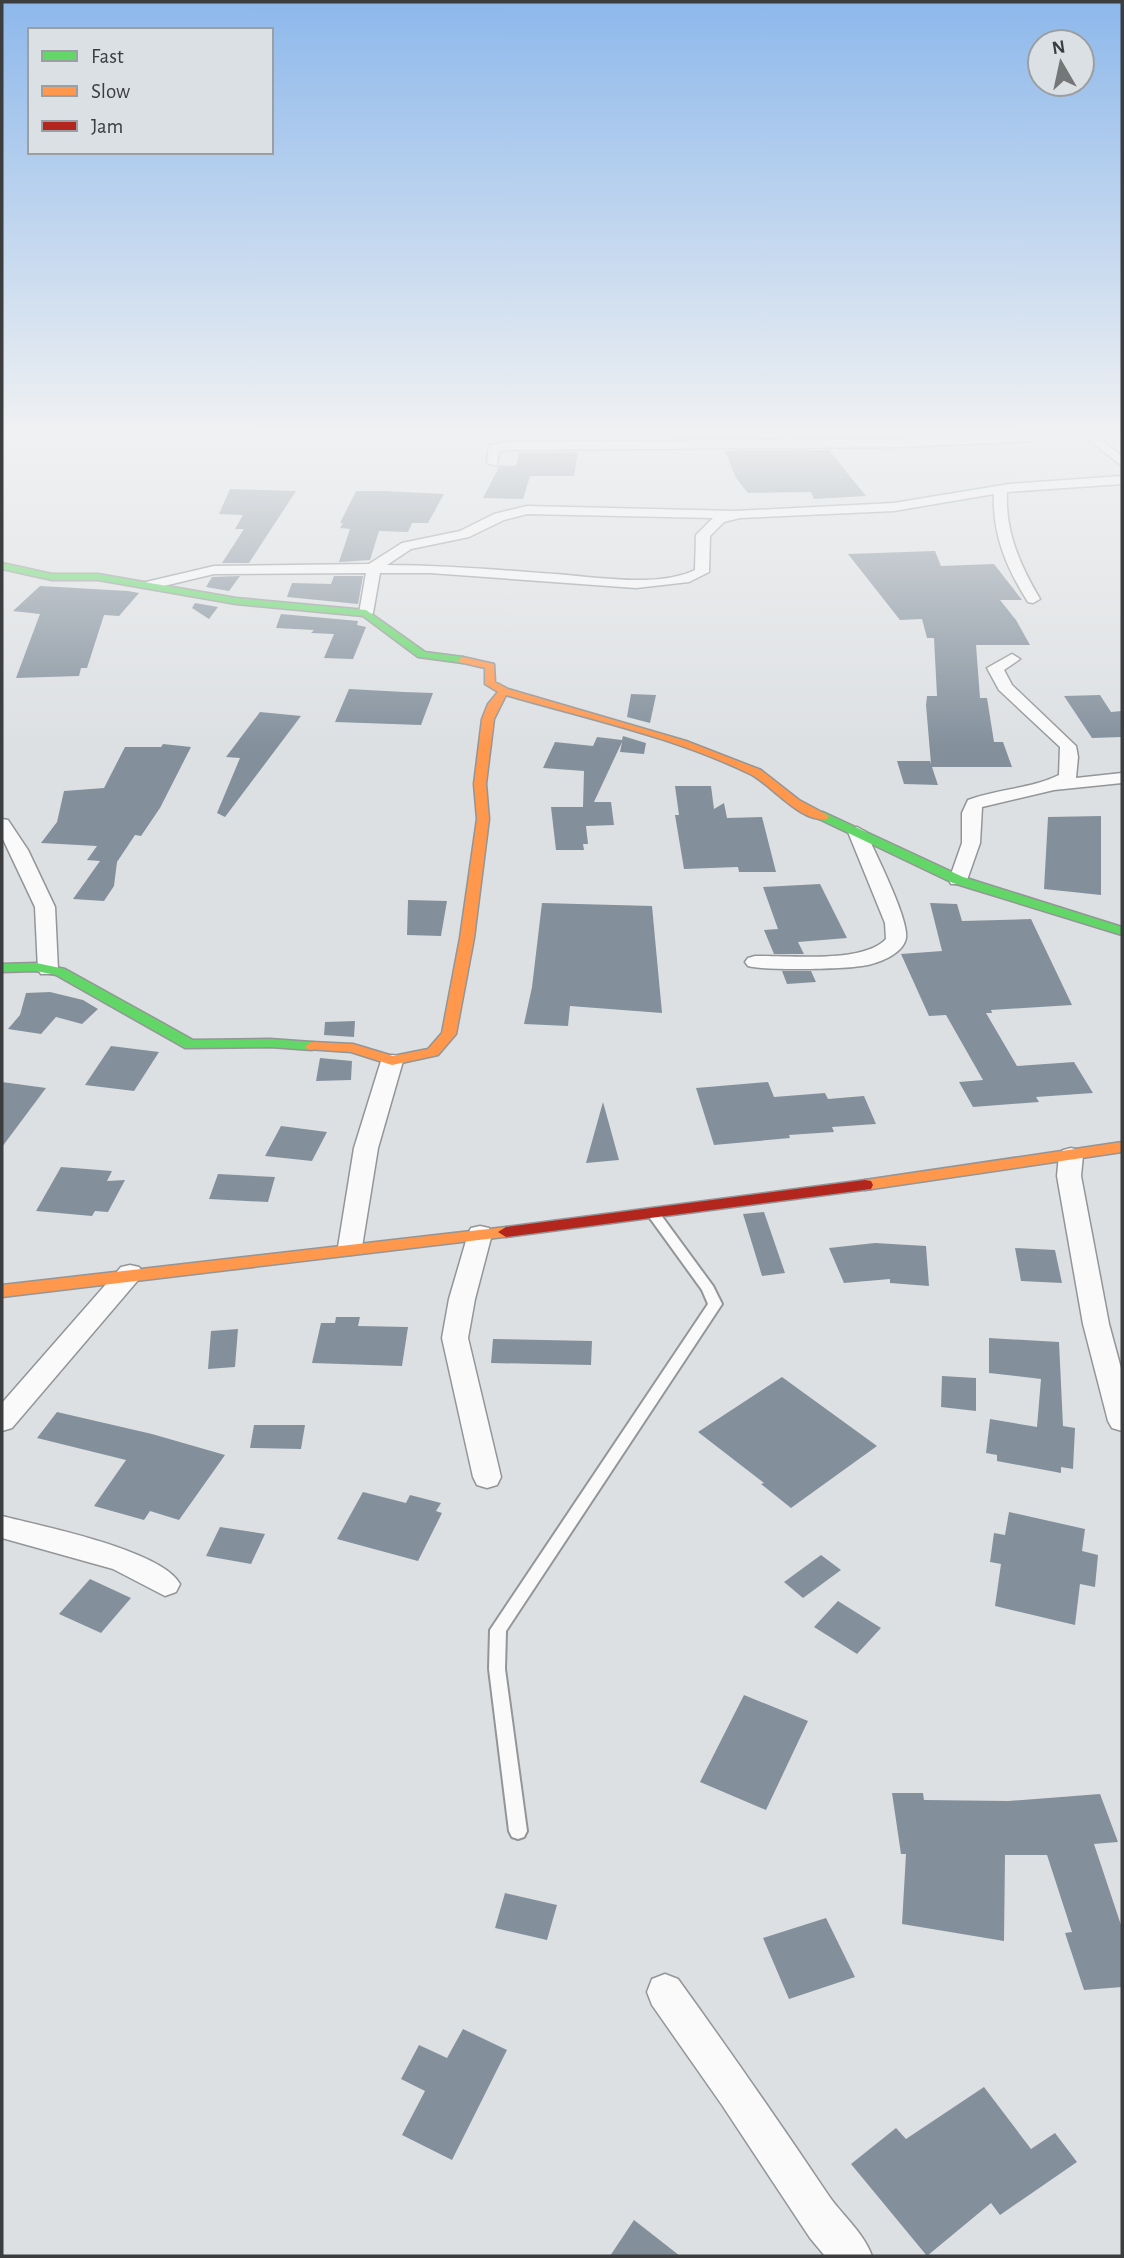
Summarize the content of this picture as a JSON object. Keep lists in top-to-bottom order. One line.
{"legend":["Fast","Slow","Jam"],"north":"top"}
